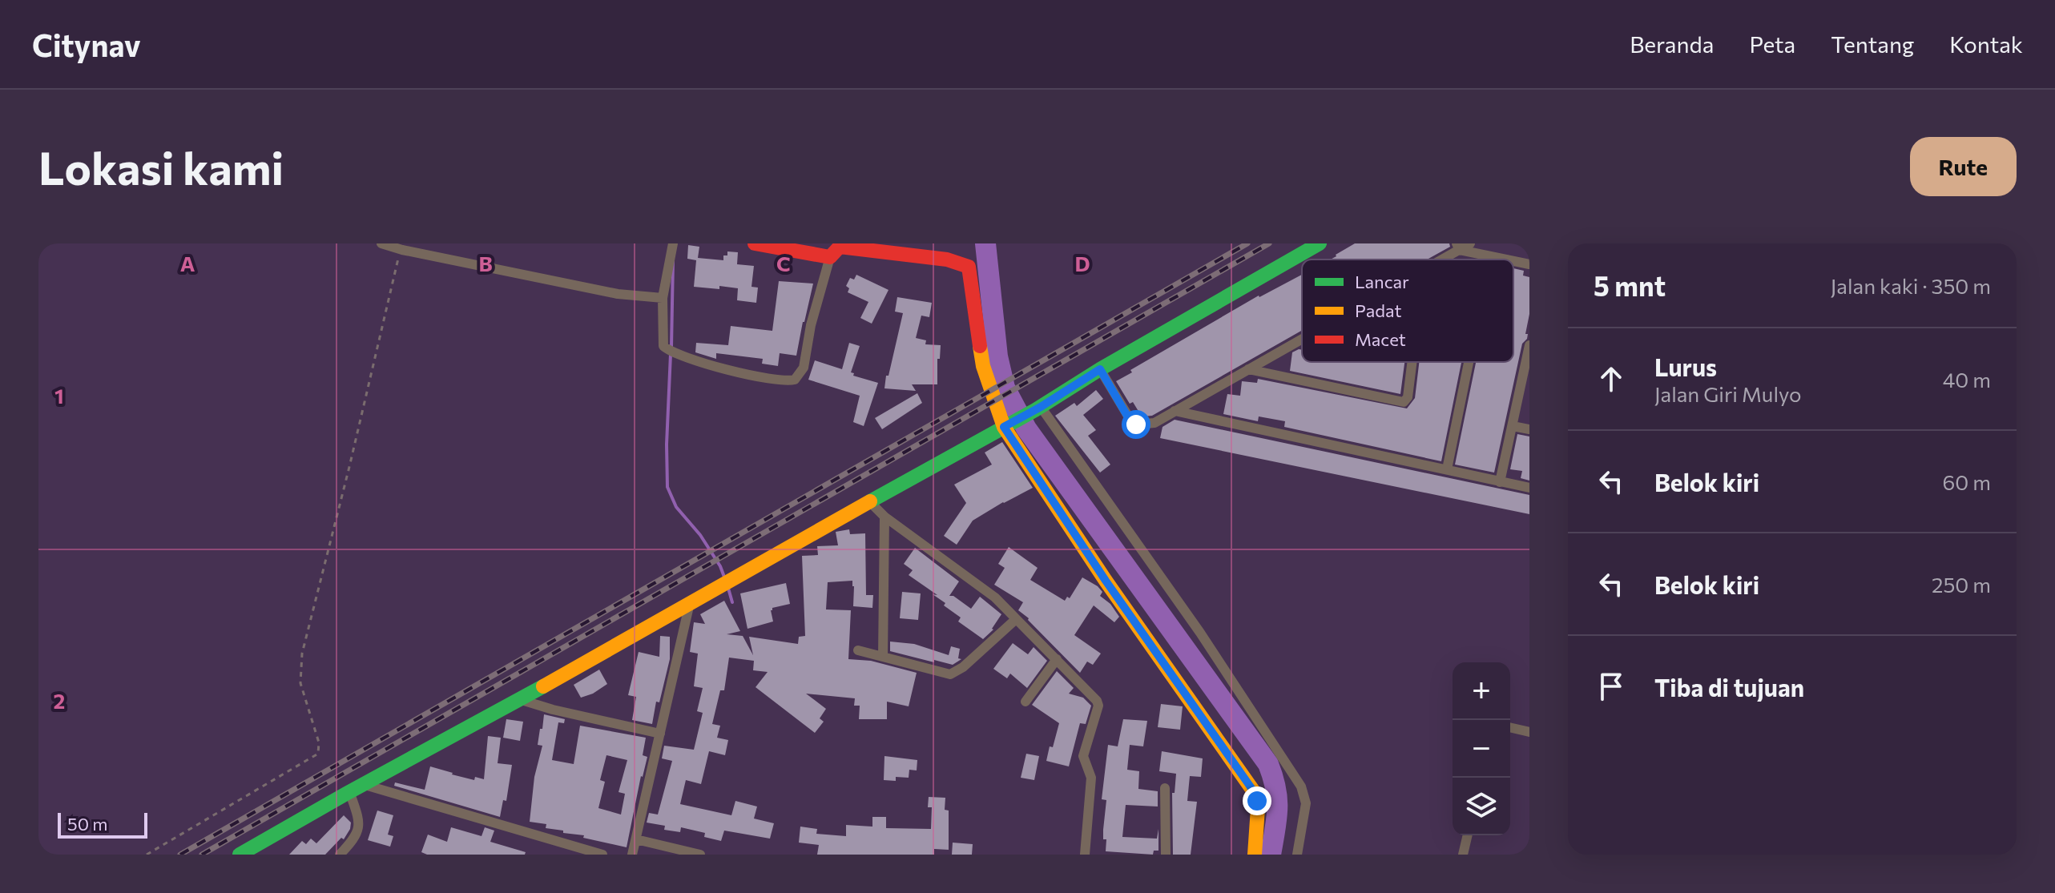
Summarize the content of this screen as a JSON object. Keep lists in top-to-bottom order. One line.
{"legend":["Lancar","Padat","Macet"],"scale_bar":"50 m","page":{"header":"Citynav","nav":["Beranda","Peta","Tentang","Kontak"],"buttons":"Rute","title":"Lokasi kami","heading":["5 mnt","Jalan kaki · 350 m"],"list":[["Lurus","Jalan Giri Mulyo","40 m"],["Belok kiri","60 m"],["Belok kiri","250 m"],"Tiba di tujuan"],"map_buttons":["+","−"],"scale":"50 m"},"grid":{"columns":["A","B","C","D"],"rows":["1","2"]}}
